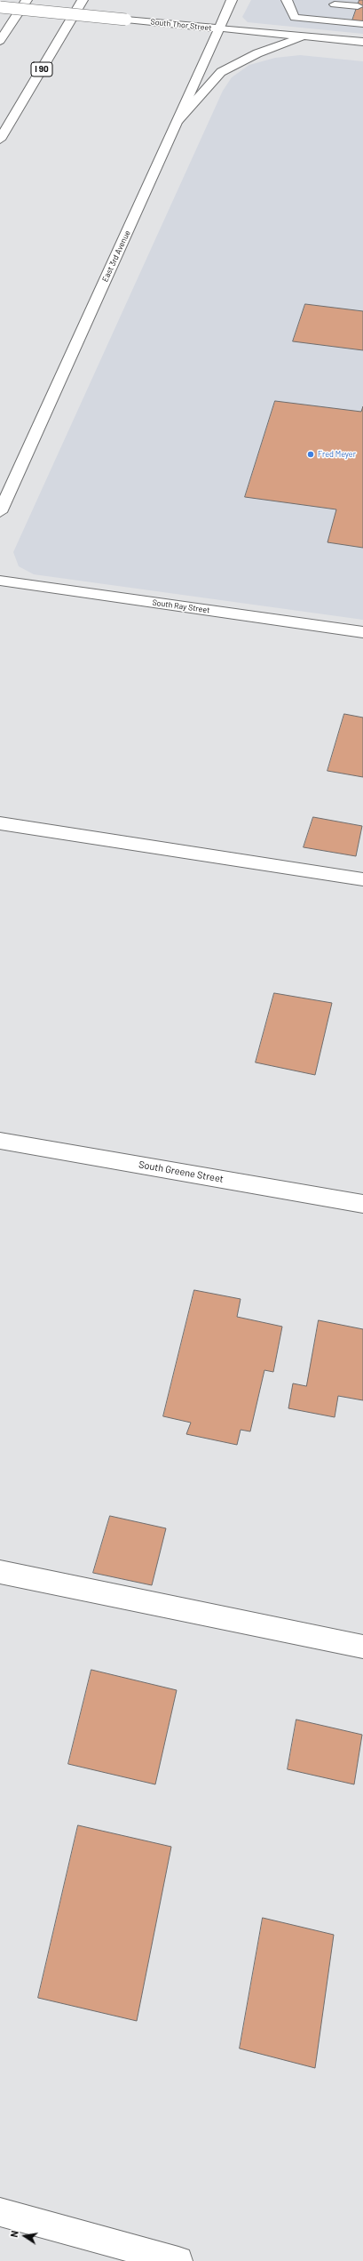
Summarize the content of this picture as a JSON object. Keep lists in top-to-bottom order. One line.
{"streets":{"main road":["South Thor Street","I 90","East 3rd Avenue","South Ray Street","South Greene Street"]},"crossings":[["South Thor Street","East 3rd Avenue"]],"places":["Fred Meyer"],"north":"left"}
